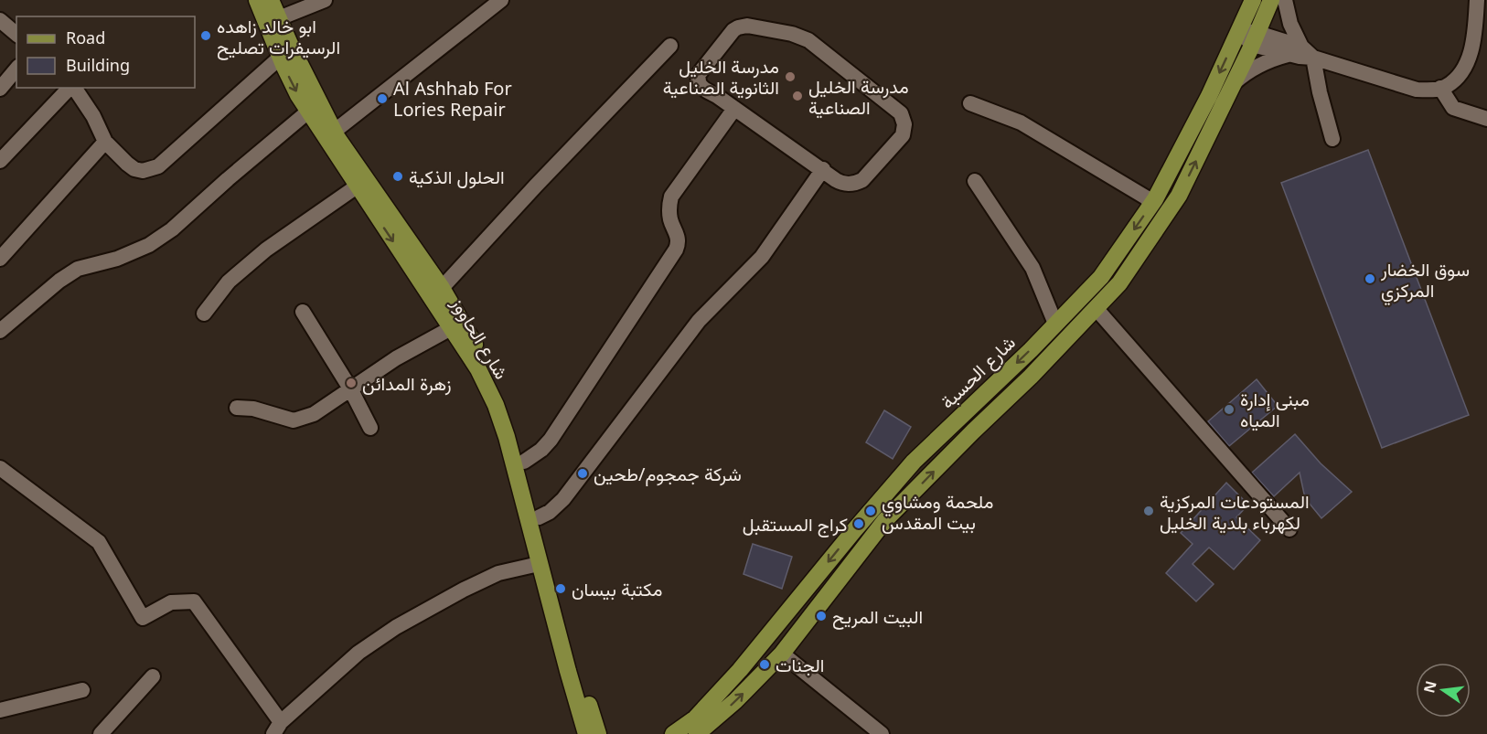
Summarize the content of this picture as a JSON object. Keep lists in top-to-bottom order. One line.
{"streets":{"main road":["شارع الحاووز","شارع الحسبة"]},"places":["ابو خالد زاهده الرسيفرات تصليح","مدرسة الخليل الثانوية الصناعية","مدرسة الخليل الصناعية","Al Ashhab For Lories Repair","الحلول الذكية","سوق الخضار المركزي","زهرة المدائن","مبنى إدارة المياه","شركة جمجوم/طحين","ملحمة ومشاوي بيت المقدس","المستودعات المركزية لكهرباء بلدية الخليل","كراج المستقبل","مكتبة بيسان","البيت المريح","الجنات"],"legend":["Road","Building"],"north":"left"}
